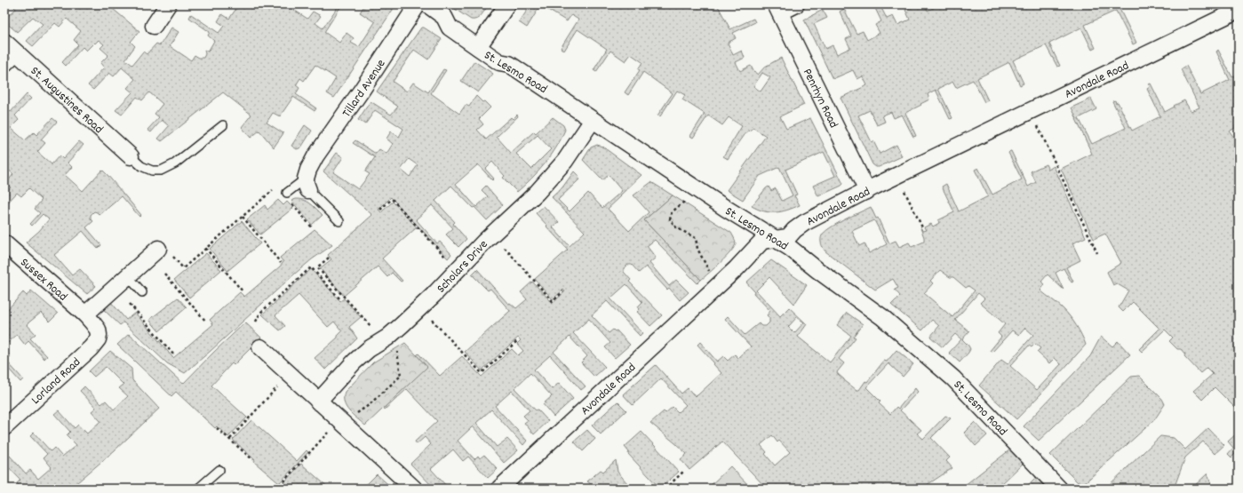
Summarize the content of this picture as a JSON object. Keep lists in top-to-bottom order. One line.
{"streets":{"street":["St. Lesmo Road","Avondale Road","Tillard Avenue","Penrhyn Road","St. Augustines Road","Scholars Drive","Sussex Road","Lorland Road"]},"crossings":[["St. Lesmo Road","Avondale Road"],["St. Lesmo Road","Scholars Drive"],["Avondale Road","Penrhyn Road"],["Sussex Road","Lorland Road"]]}
